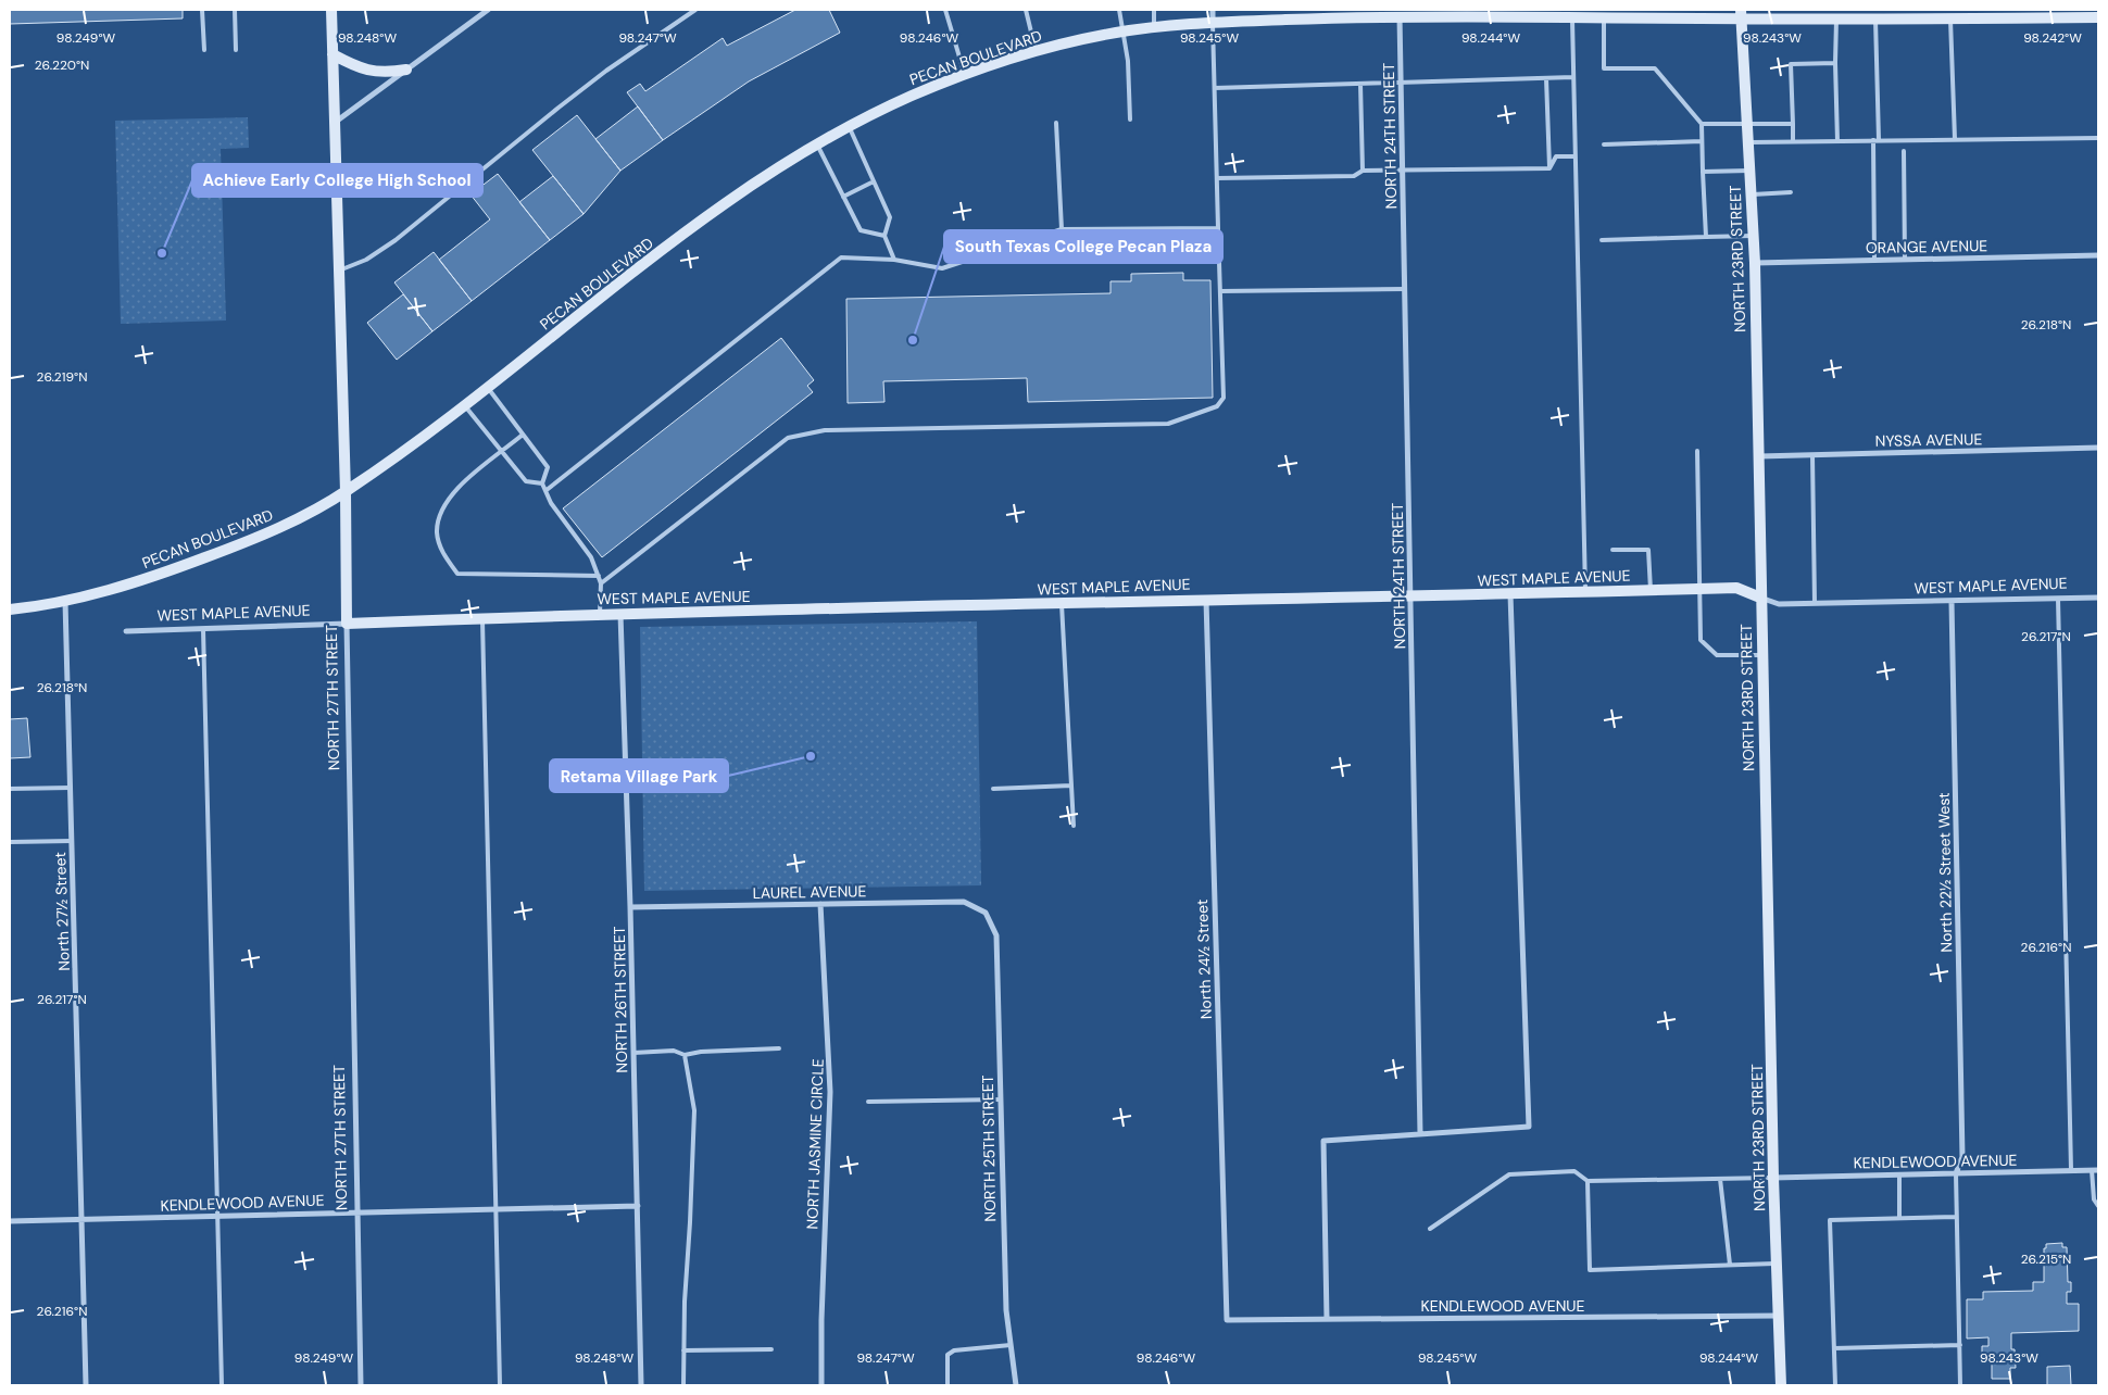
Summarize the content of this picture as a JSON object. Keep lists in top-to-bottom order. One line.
{"streets":{"main road":["PECAN BOULEVARD","NORTH 23RD STREET","WEST MAPLE AVENUE","NORTH 27TH STREET"],"street":["NORTH 24TH STREET","ORANGE AVENUE","NYSSA AVENUE","North 22½ Street West","LAUREL AVENUE","North 27½ Street","North 24½ Street","NORTH 26TH STREET","NORTH JASMINE CIRCLE","NORTH 25TH STREET","KENDLEWOOD AVENUE"]},"crossings":[["PECAN BOULEVARD","NORTH 24TH STREET"],["PECAN BOULEVARD","NORTH 23RD STREET"],["PECAN BOULEVARD","NORTH 27TH STREET"],["PECAN BOULEVARD","North 27½ Street"],["NORTH 24TH STREET","WEST MAPLE AVENUE"],["ORANGE AVENUE","NORTH 23RD STREET"],["NORTH 23RD STREET","NYSSA AVENUE"],["NORTH 23RD STREET","WEST MAPLE AVENUE"],["NORTH 23RD STREET","KENDLEWOOD AVENUE"],["WEST MAPLE AVENUE","NORTH 27TH STREET"],["WEST MAPLE AVENUE","North 22½ Street West"],["WEST MAPLE AVENUE","North 24½ Street"],["WEST MAPLE AVENUE","NORTH 26TH STREET"],["NORTH 27TH STREET","KENDLEWOOD AVENUE"],["North 22½ Street West","KENDLEWOOD AVENUE"],["LAUREL AVENUE","NORTH 26TH STREET"],["LAUREL AVENUE","NORTH JASMINE CIRCLE"],["LAUREL AVENUE","NORTH 25TH STREET"],["North 27½ Street","KENDLEWOOD AVENUE"],["North 24½ Street","KENDLEWOOD AVENUE"],["NORTH 26TH STREET","KENDLEWOOD AVENUE"]],"places":["Achieve Early College High School","South Texas College Pecan Plaza","Retama Village Park"],"coordinates":["98.242°W","98.249°W","98.248°W","98.247°W","98.246°W","98.245°W","98.244°W","98.243°W","26.220°N","26.218°N","26.219°N","26.217°N","26.216°N","26.215°N"]}
